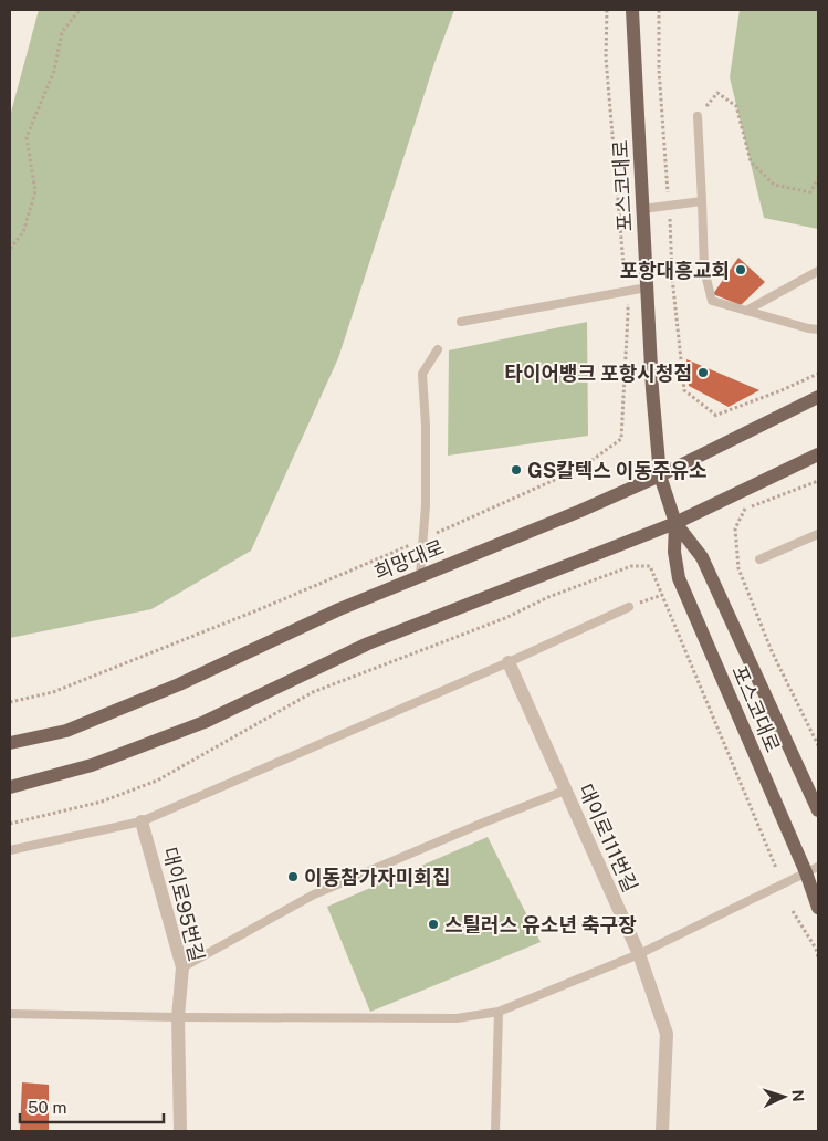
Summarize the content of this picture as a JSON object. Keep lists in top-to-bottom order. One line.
{"streets":{"main road":["포스코대로","희망대로"],"street":["대이로111번길","대이로95번길"]},"crossings":[["포스코대로","희망대로"]],"places":["포항대흥교회","타이어뱅크 포항시청점","GS칼텍스 이동주유소","이동참가자미회집","스틸러스 유소년 축구장"],"scale_bar":"50 m","north":"right"}
